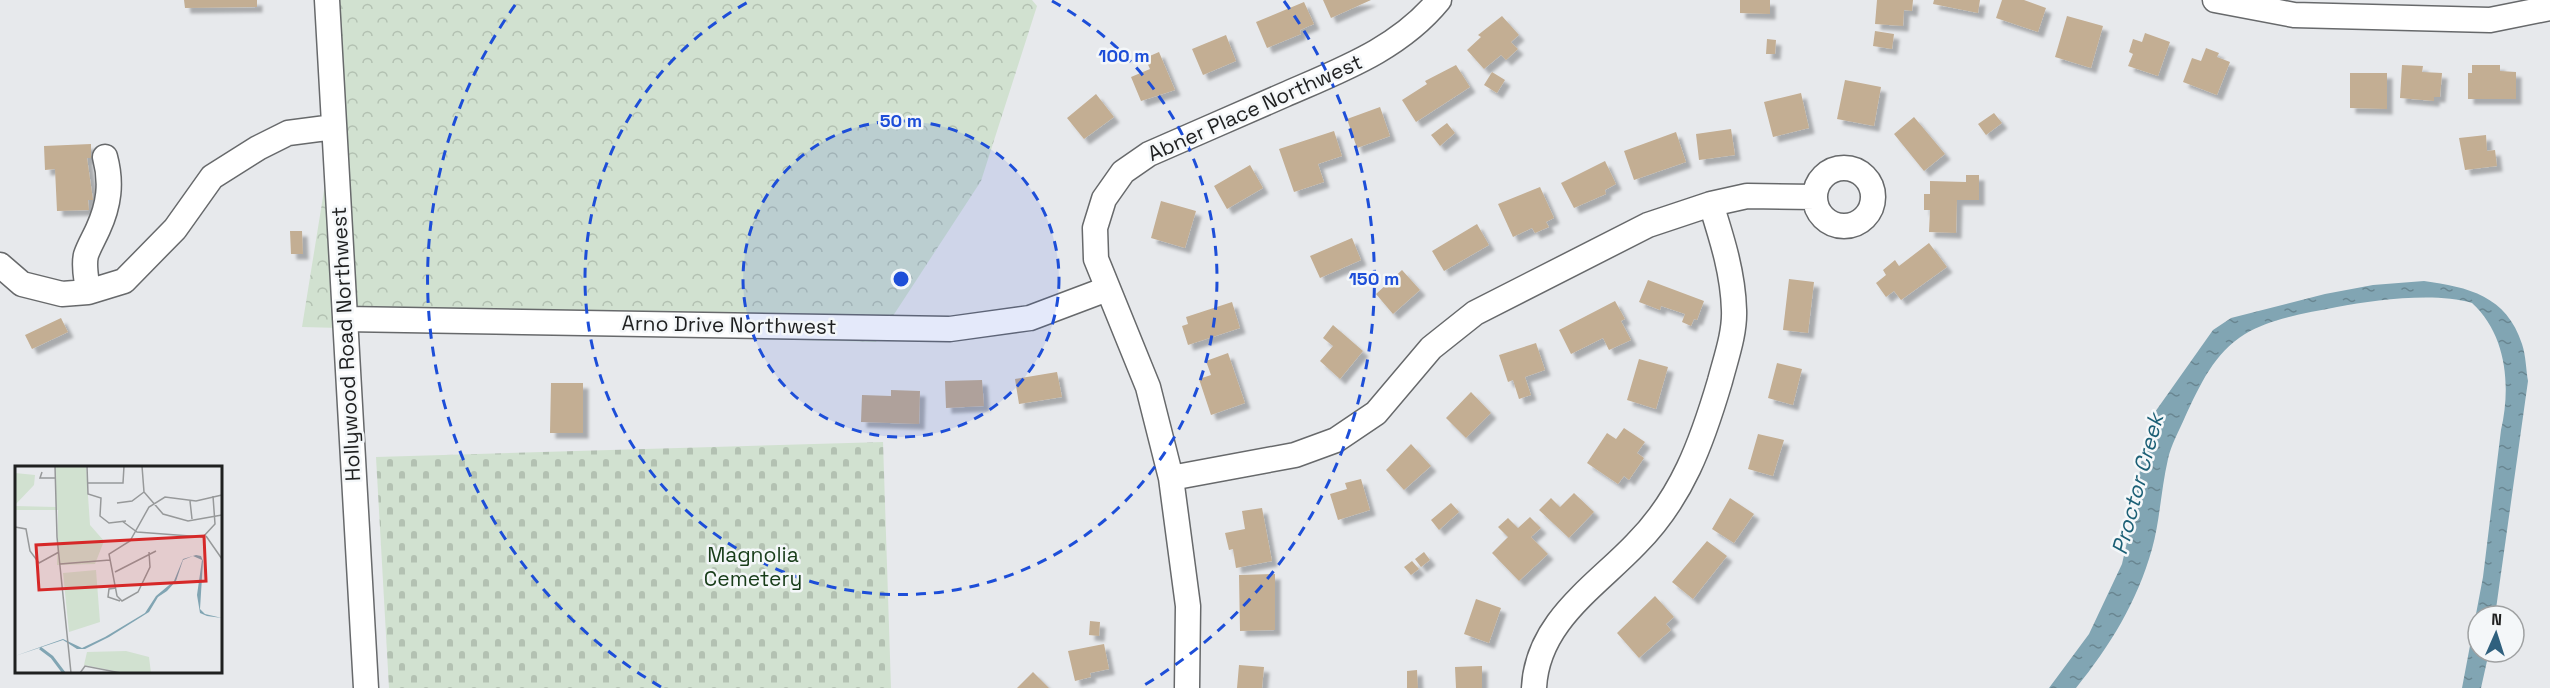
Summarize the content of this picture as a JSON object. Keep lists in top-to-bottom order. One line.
{"streets":{"street":["Abner Place Northwest","Arno Drive Northwest","Hollywood Road Northwest"]},"crossings":[["Abner Place Northwest","Arno Drive Northwest"],["Arno Drive Northwest","Hollywood Road Northwest"]],"water":["Proctor Creek"],"parks":["Magnolia Cemetery"],"north":"top","rings":["100 m","50 m","150 m"]}
